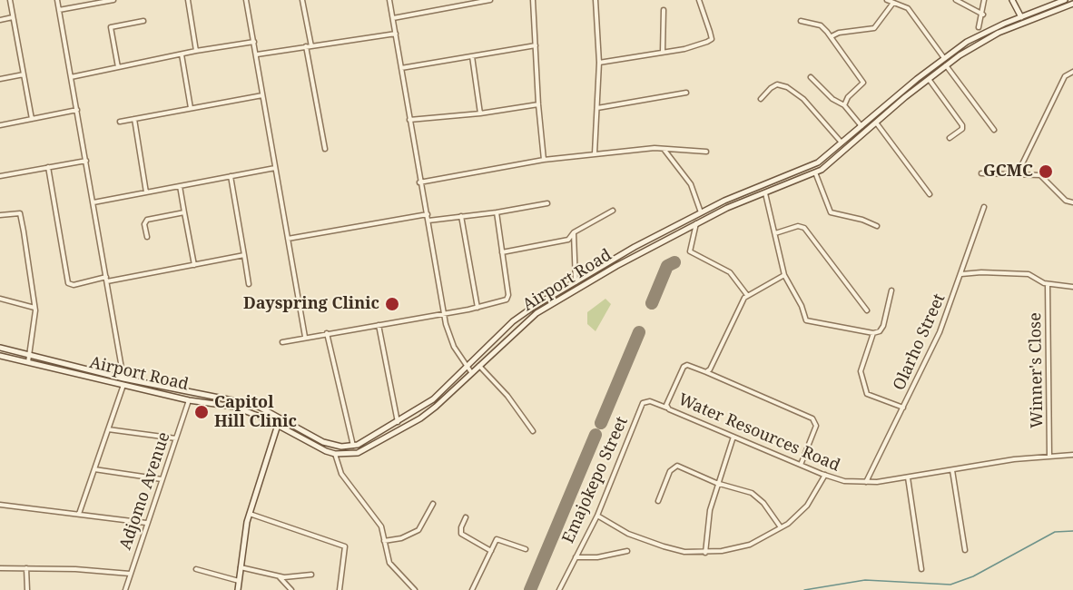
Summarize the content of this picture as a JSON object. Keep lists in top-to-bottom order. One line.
{"streets":{"main road":["Airport Road"],"street":["Olarho Street","Winner's Close","Water Resources Road","Emajokepo Street","Adjomo Avenue"]},"crossings":[["Airport Road","Adjomo Avenue"],["Olarho Street","Water Resources Road"],["Winner's Close","Water Resources Road"],["Water Resources Road","Emajokepo Street"]],"places":["GCMC","Dayspring Clinic","Capitol Hill Clinic"]}
